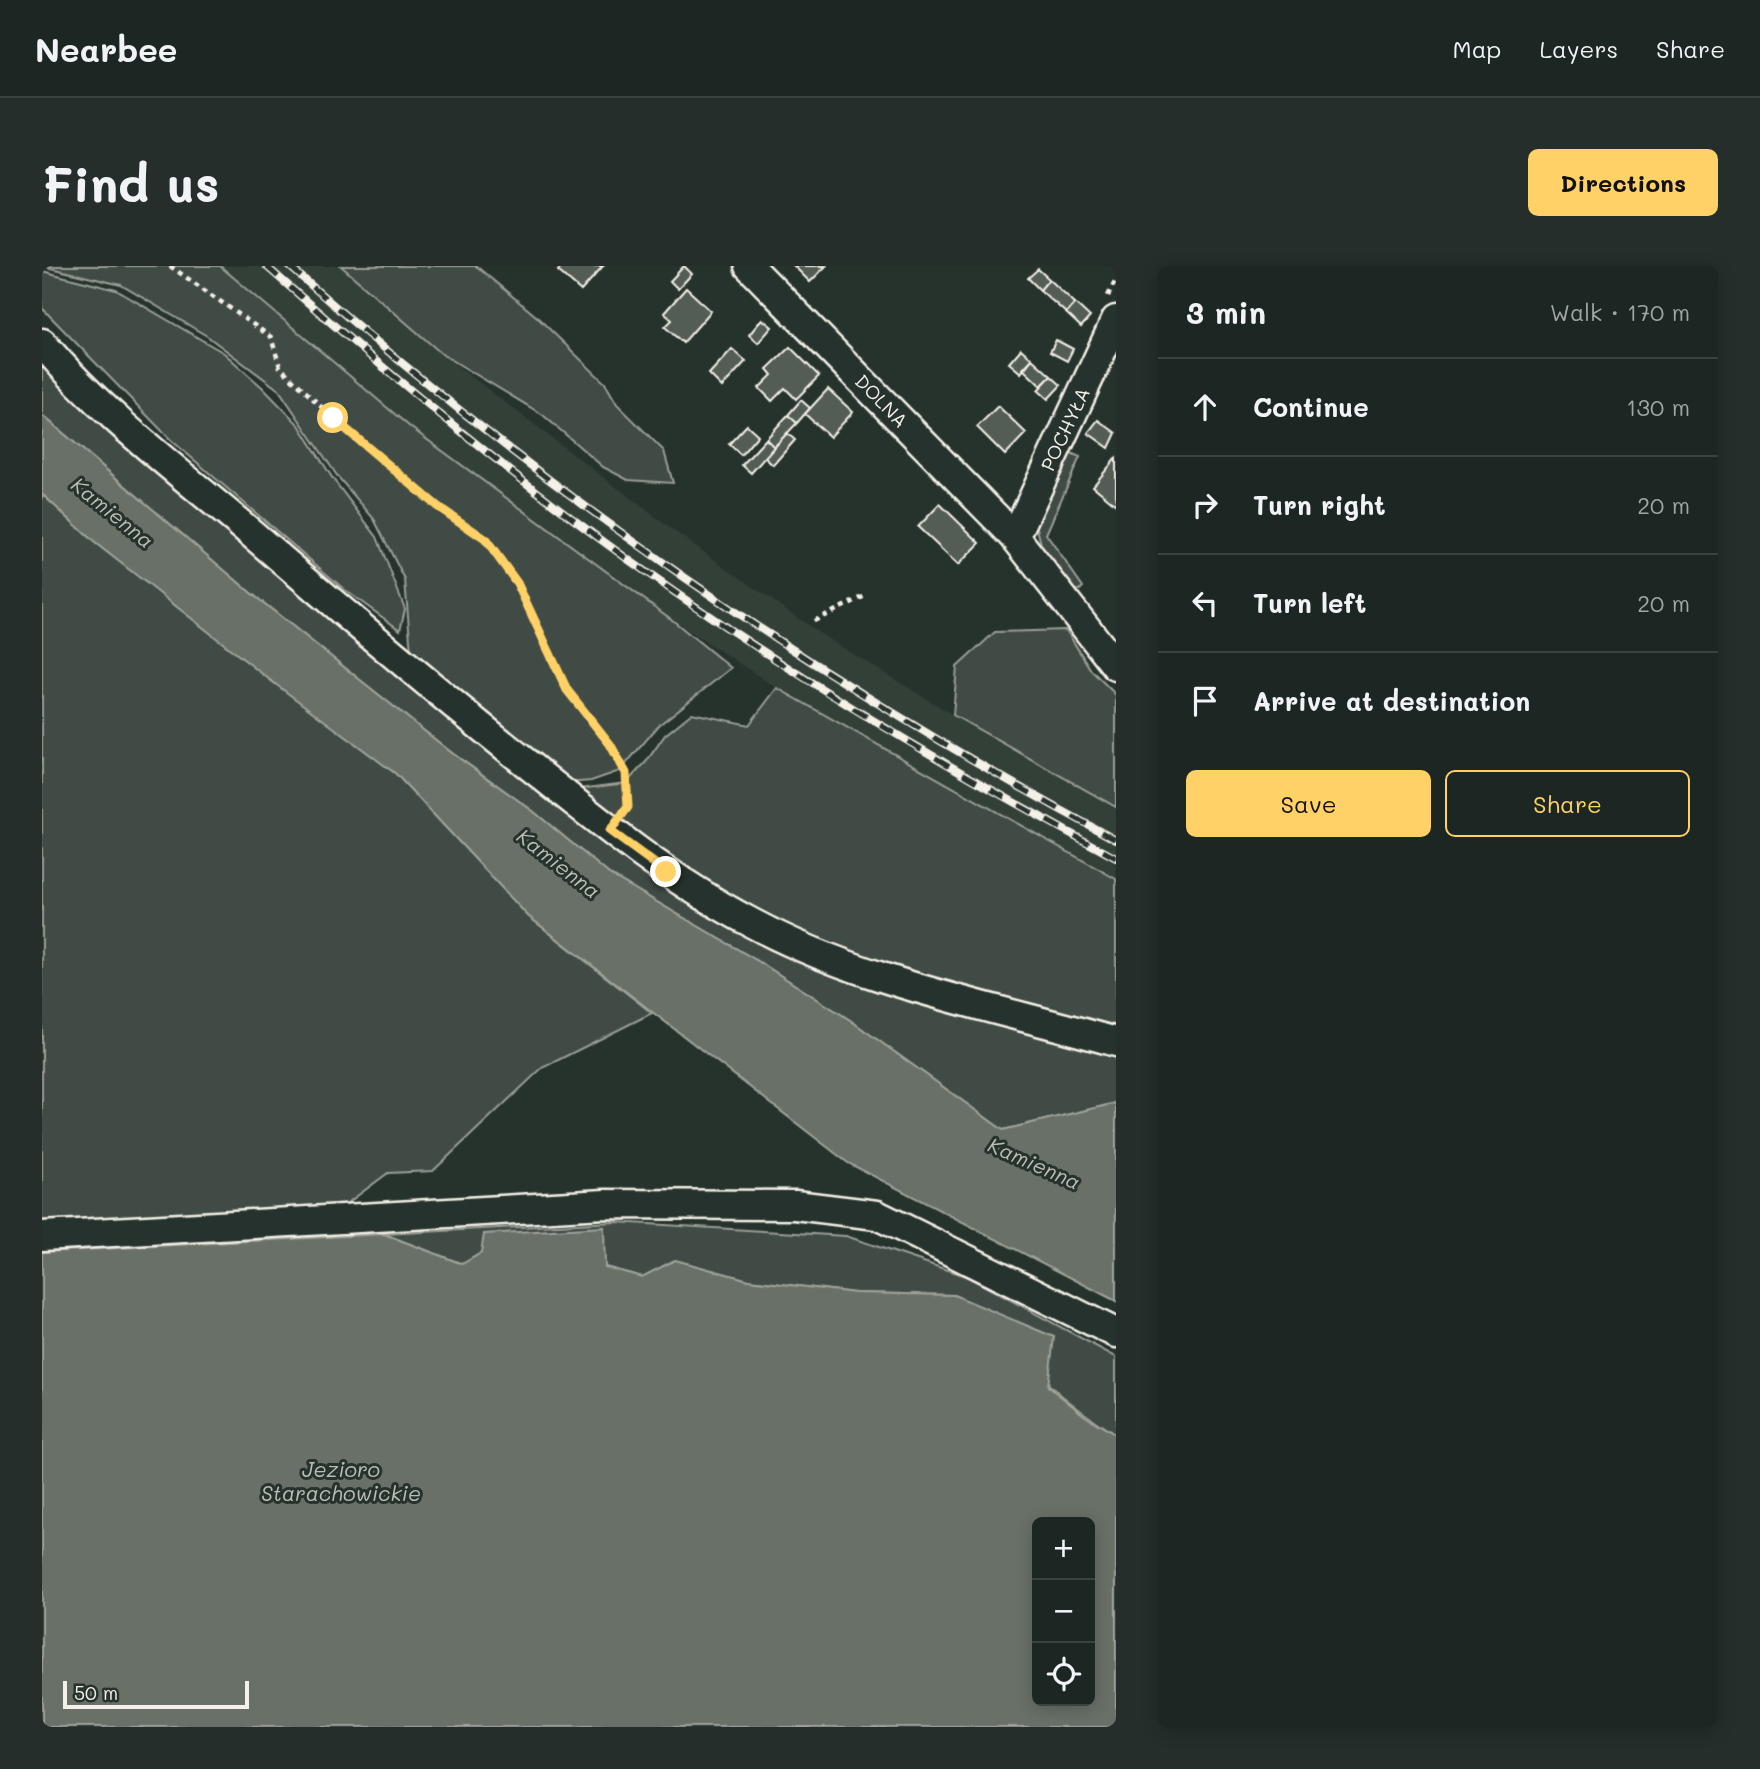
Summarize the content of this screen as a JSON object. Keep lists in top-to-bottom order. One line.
{"streets":{"street":["DOLNA","POCHYŁA"]},"crossings":[["DOLNA","POCHYŁA"]],"water":["Kamienna","Jezioro Starachowickie"],"scale_bar":"50 m","page":{"header":"Nearbee","nav":["Map","Layers","Share"],"buttons":["Directions",["Save","Share"]],"title":"Find us","heading":["3 min","Walk · 170 m"],"list":[["Continue","130 m"],["Turn right","20 m"],["Turn left","20 m"],"Arrive at destination"],"map_buttons":["+","−"],"scale":"50 m"}}
